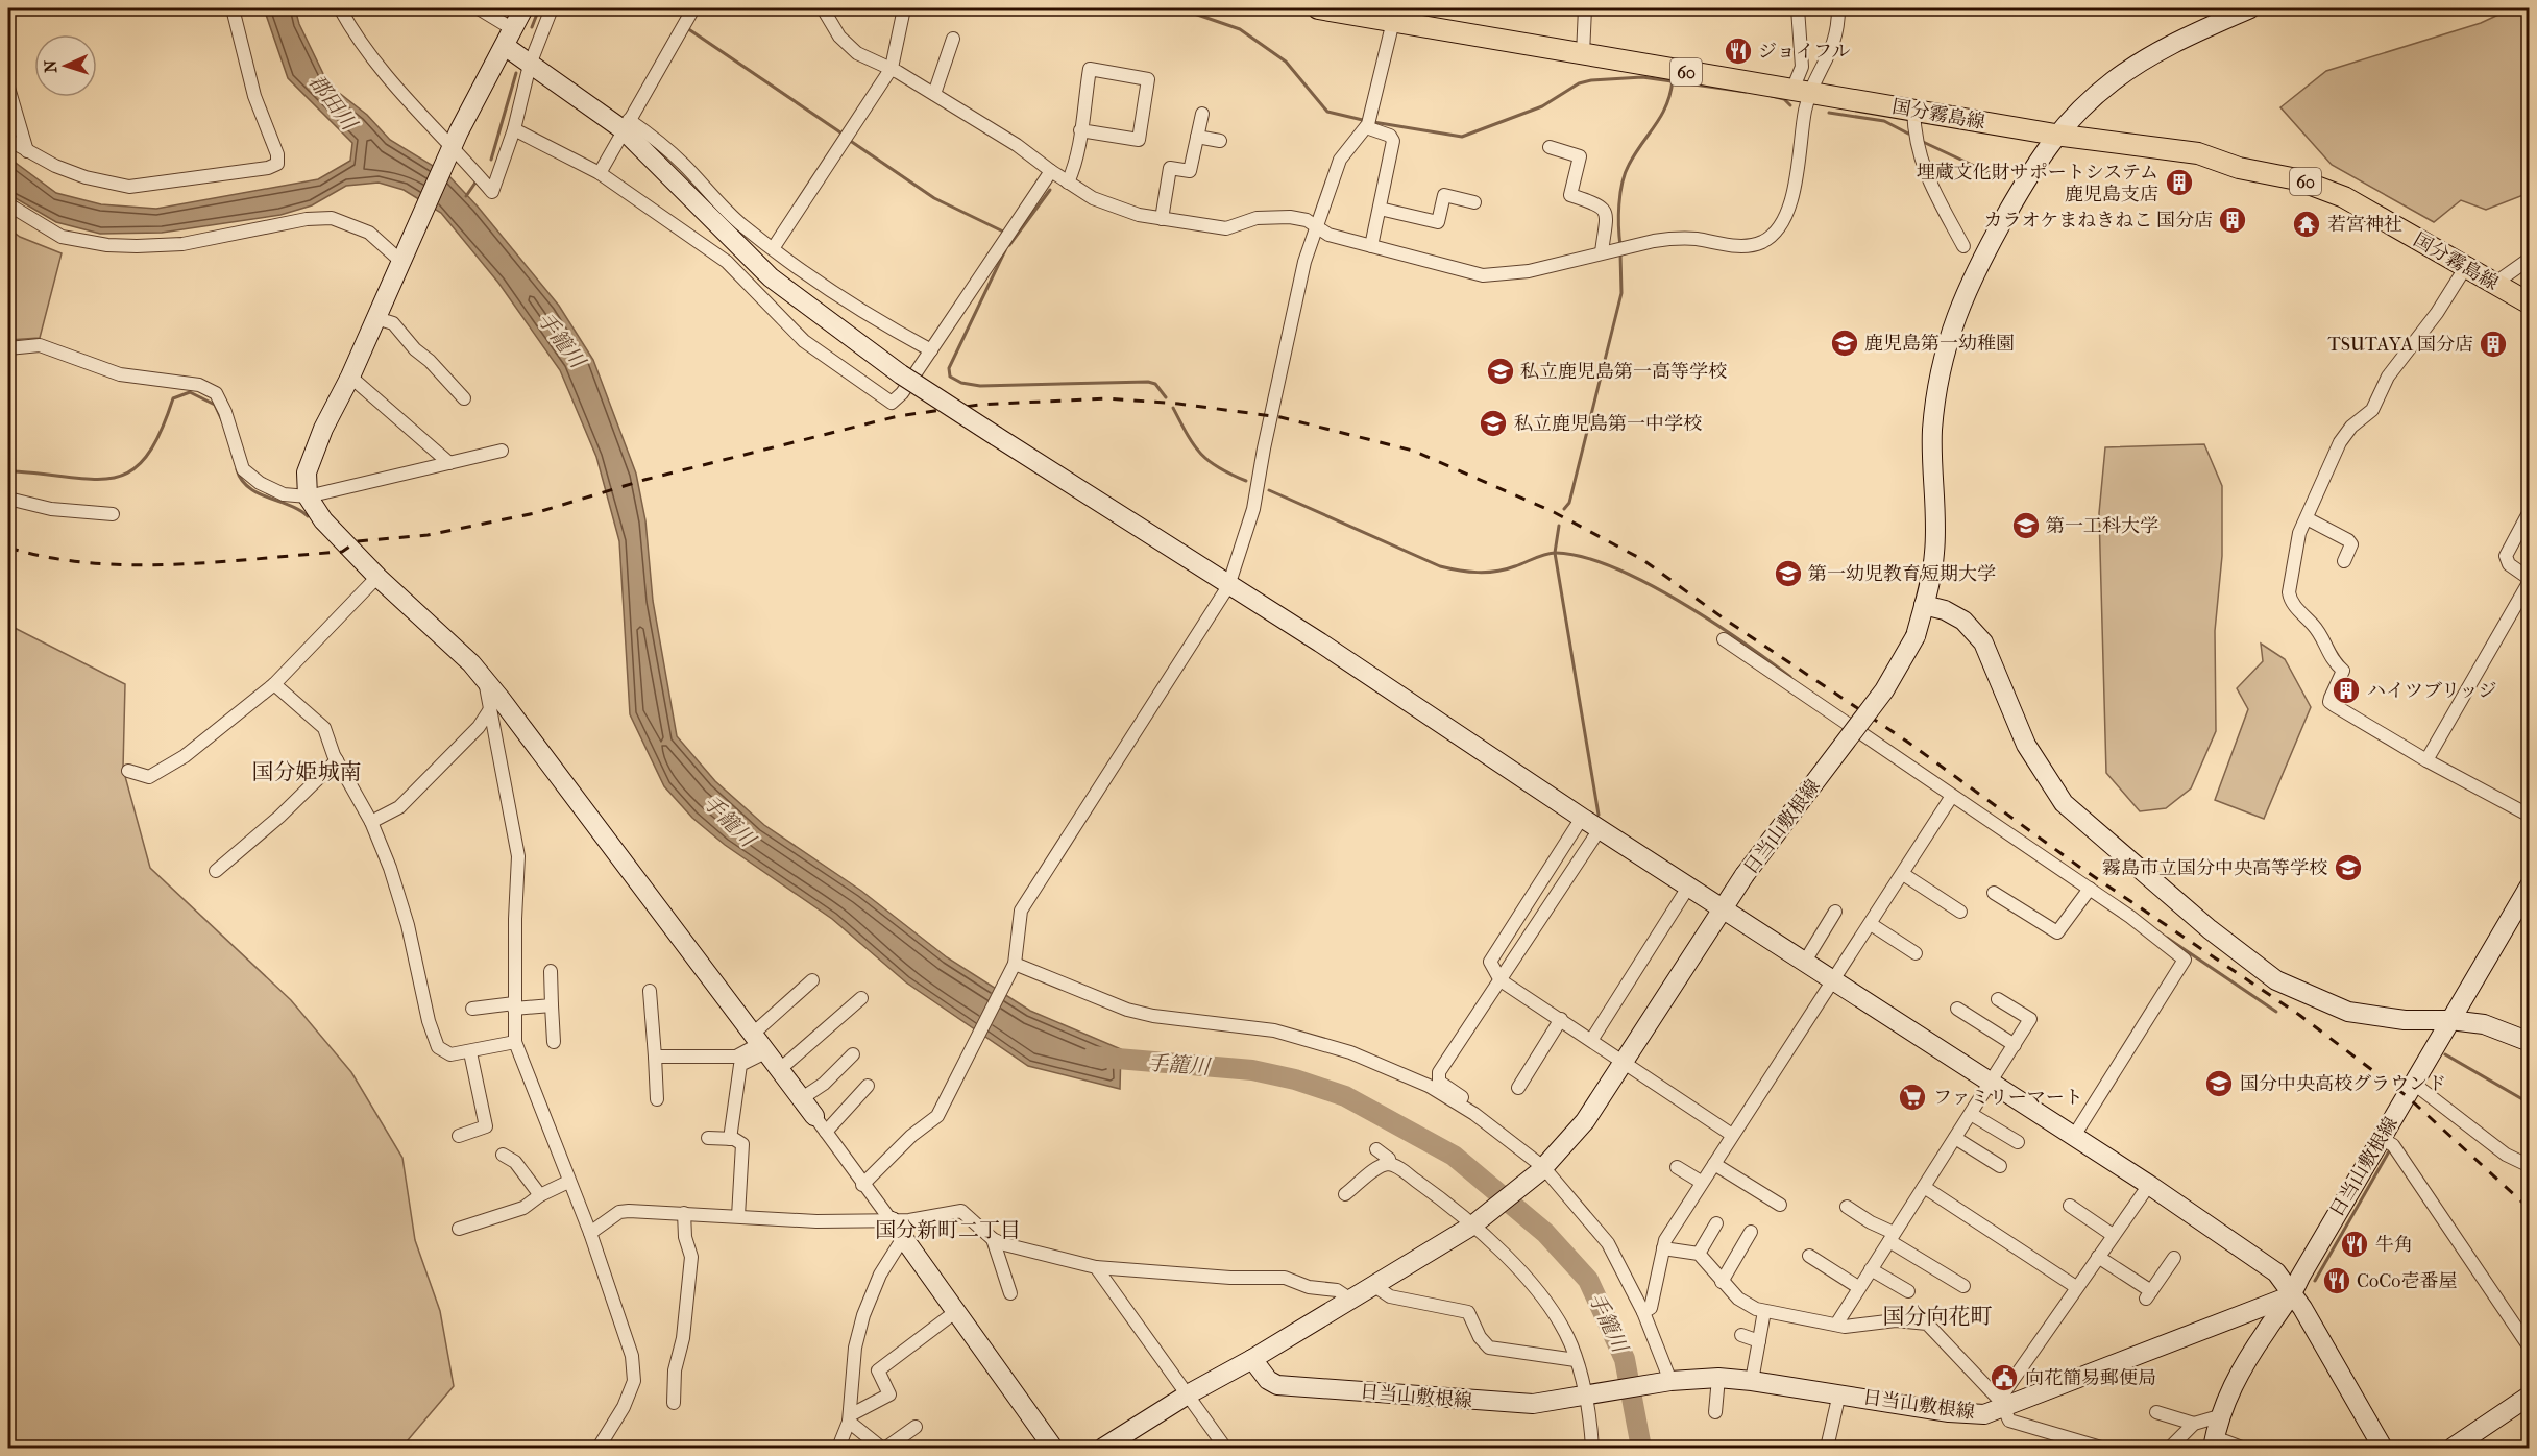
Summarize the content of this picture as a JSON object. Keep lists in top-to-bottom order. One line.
{"streets":{"main road":["60","国分霧島線"],"street":["日当山敷根線"]},"crossings":[["国分霧島線","日当山敷根線"]],"districts":["国分姫城南","国分新町二丁目","国分向花町"],"water":["郡田川","手籠川"],"places":{"restaurant":["ジョイフル","牛角","CoCo壱番屋"],"building":["埋蔵文化財サポートシステム 鹿児島支店","カラオケまねきねこ 国分店","TSUTAYA 国分店","ハイツブリッジ"],"temple":["若宮神社"],"school or university":["鹿児島第一幼稚園","私立鹿児島第一高等学校","私立鹿児島第一中学校","第一工科大学","第一幼児教育短期大学","霧島市立国分中央高等学校","国分中央高校グラウンド"],"supermarket":["ファミリーマート"],"public building":["向花簡易郵便局"]},"north":"left"}
